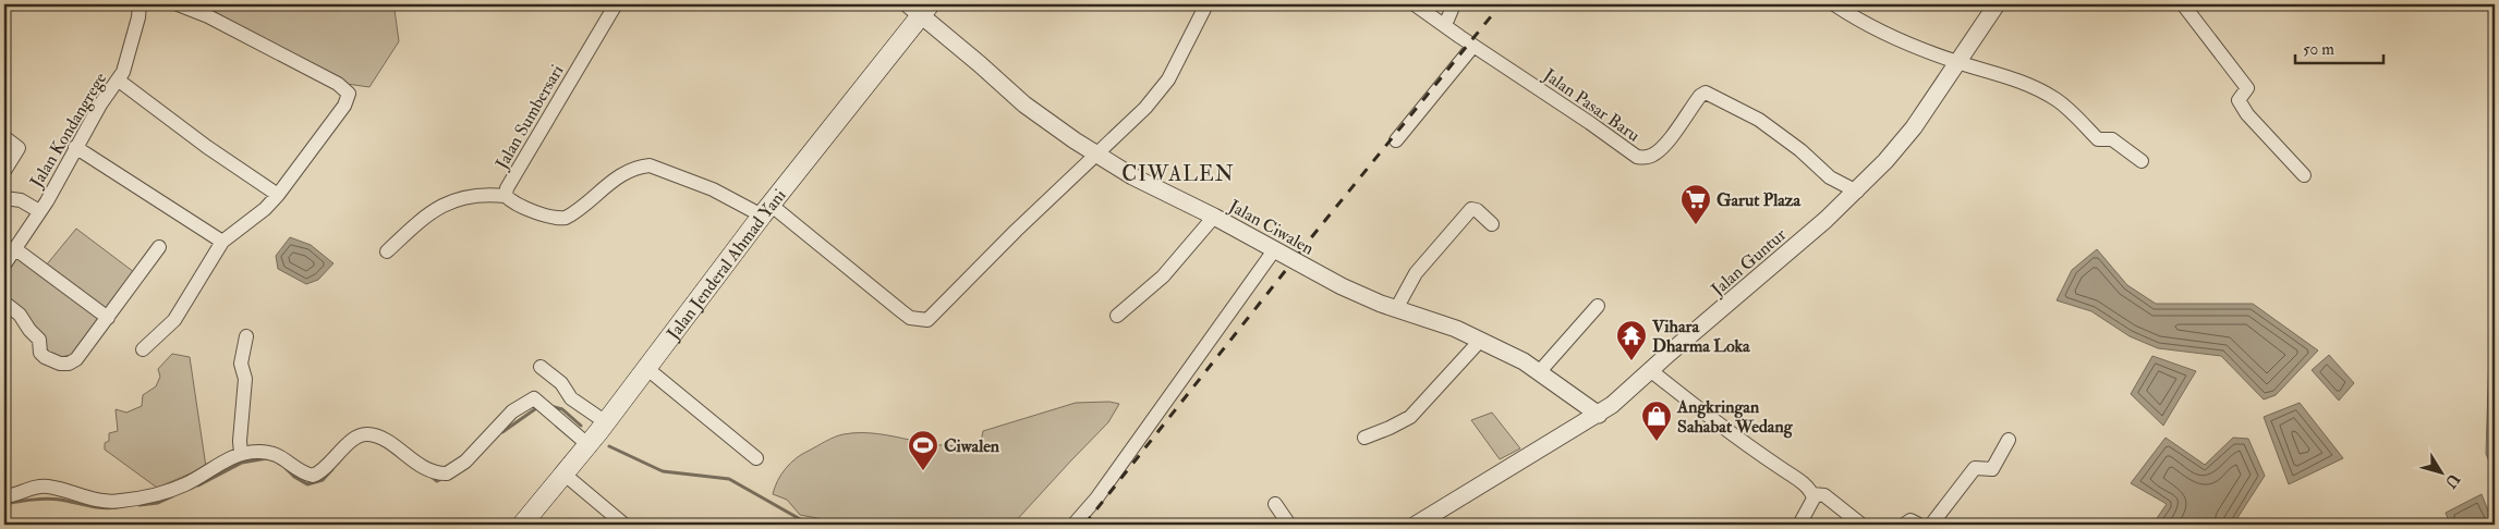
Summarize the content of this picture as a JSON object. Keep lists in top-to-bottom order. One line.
{"streets":{"main road":["Jalan Jenderal Ahmad Yani"],"street":["Jalan Pasar Baru","Jalan Sumbersari","Jalan Kondangrege","Jalan Ciwalen","Jalan Guntur"]},"crossings":[["Jalan Pasar Baru","Jalan Guntur"],["Jalan Sumbersari","Jalan Jenderal Ahmad Yani"],["Jalan Ciwalen","Jalan Guntur"],["Jalan Ciwalen","Jalan Jenderal Ahmad Yani"]],"districts":["CIWALEN"],"places":{"supermarket":["Garut Plaza"],"temple":["Vihara Dharma Loka"],"shop":["Angkringan Sahabat Wedang"],"sports":["Ciwalen"]},"scale_bar":"50 m","north":"bottom right"}
